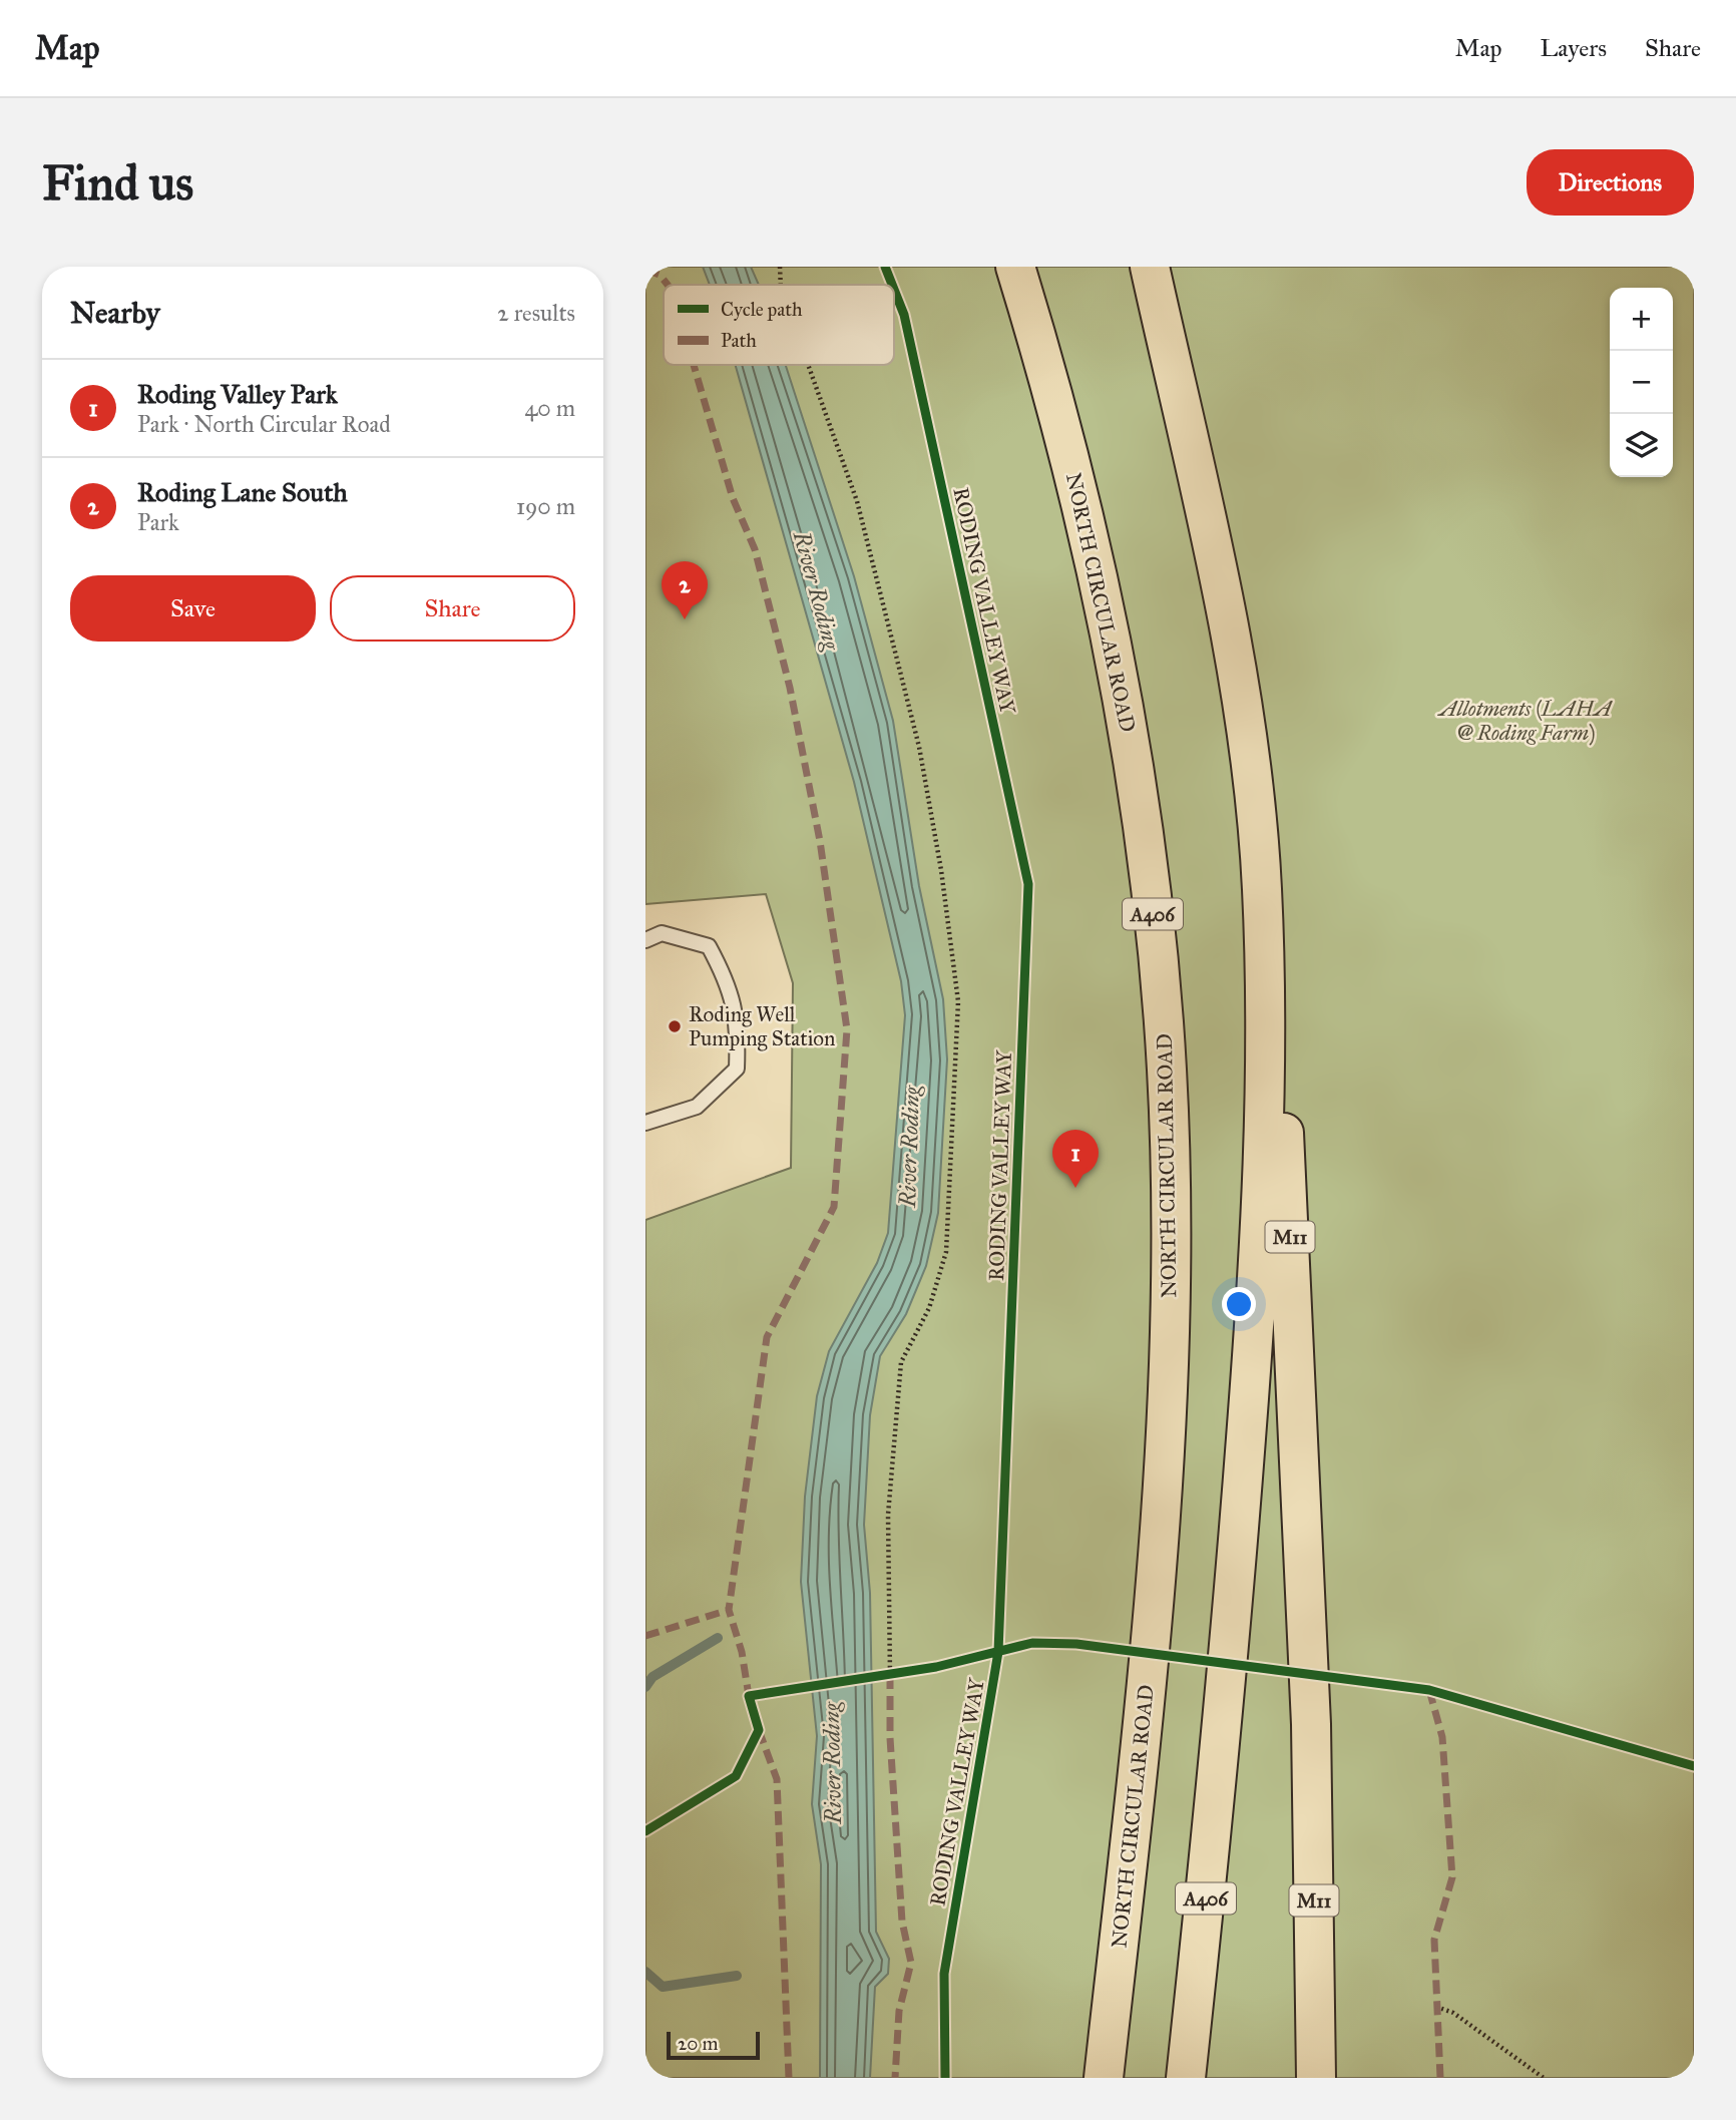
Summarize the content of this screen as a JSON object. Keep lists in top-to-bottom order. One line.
{"streets":{"highway":["NORTH CIRCULAR ROAD","A406","M11"],"cycle path":["RODING VALLEY WAY"]},"crossings":[["A406","M11"]],"water":["River Roding"],"parks":["Allotments (LAHA @ Roding Farm)"],"places":["Roding Well Pumping Station"],"legend":["Cycle path","Path"],"scale_bar":"20 m","page":{"header":"Map","nav":["Map","Layers","Share"],"buttons":["Directions",["Save","Share"]],"title":"Find us","heading":["Nearby","2 results"],"map_buttons":["+","−"],"list":[{"mark":"1","name":"Roding Valley Park","note":"Park · North Circular Road","value":"40 m"},{"mark":"2","name":"Roding Lane South","note":"Park","value":"190 m"}],"pins":["2","1"],"scale":"20 m"}}
